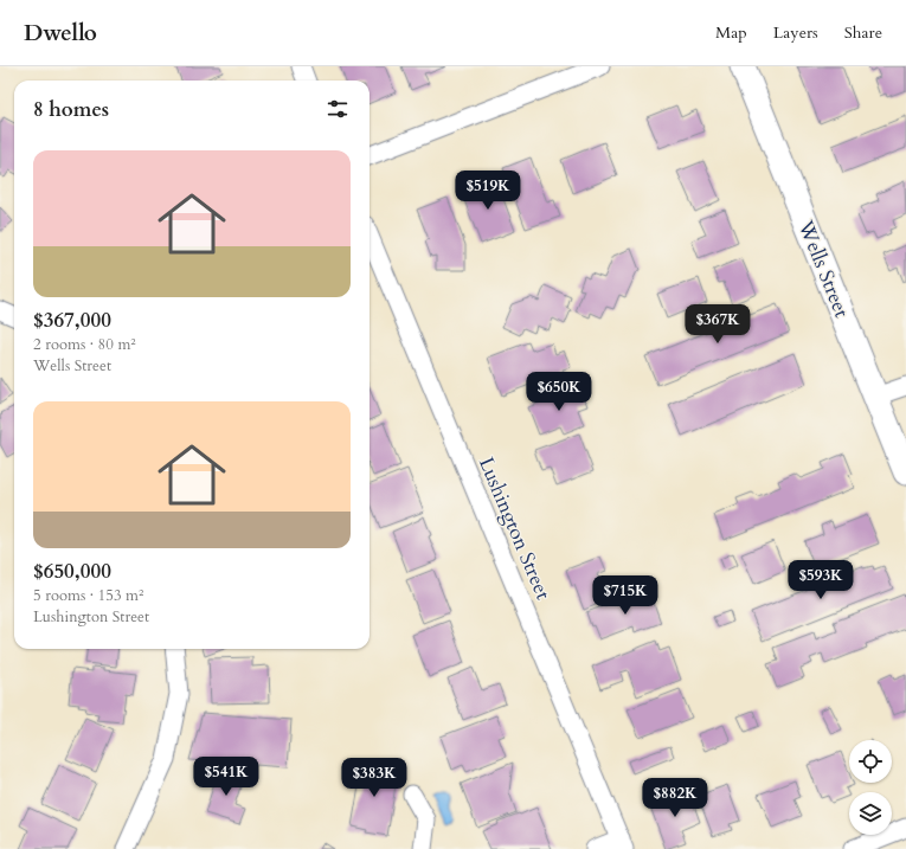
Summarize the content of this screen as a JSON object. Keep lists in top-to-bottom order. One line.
{"streets":{"street":["Wells Street","Lushington Street"]},"page":{"header":"Dwello","nav":["Map","Layers","Share"],"heading":"8 homes","list":[{"name":"$367,000","note":"2 rooms · 80 m² · Wells Street"},{"name":"$650,000","note":"5 rooms · 153 m² · Lushington Street"}],"price":["$519K","$367K","$650K","$593K","$715K","$541K","$383K","$882K"]}}
